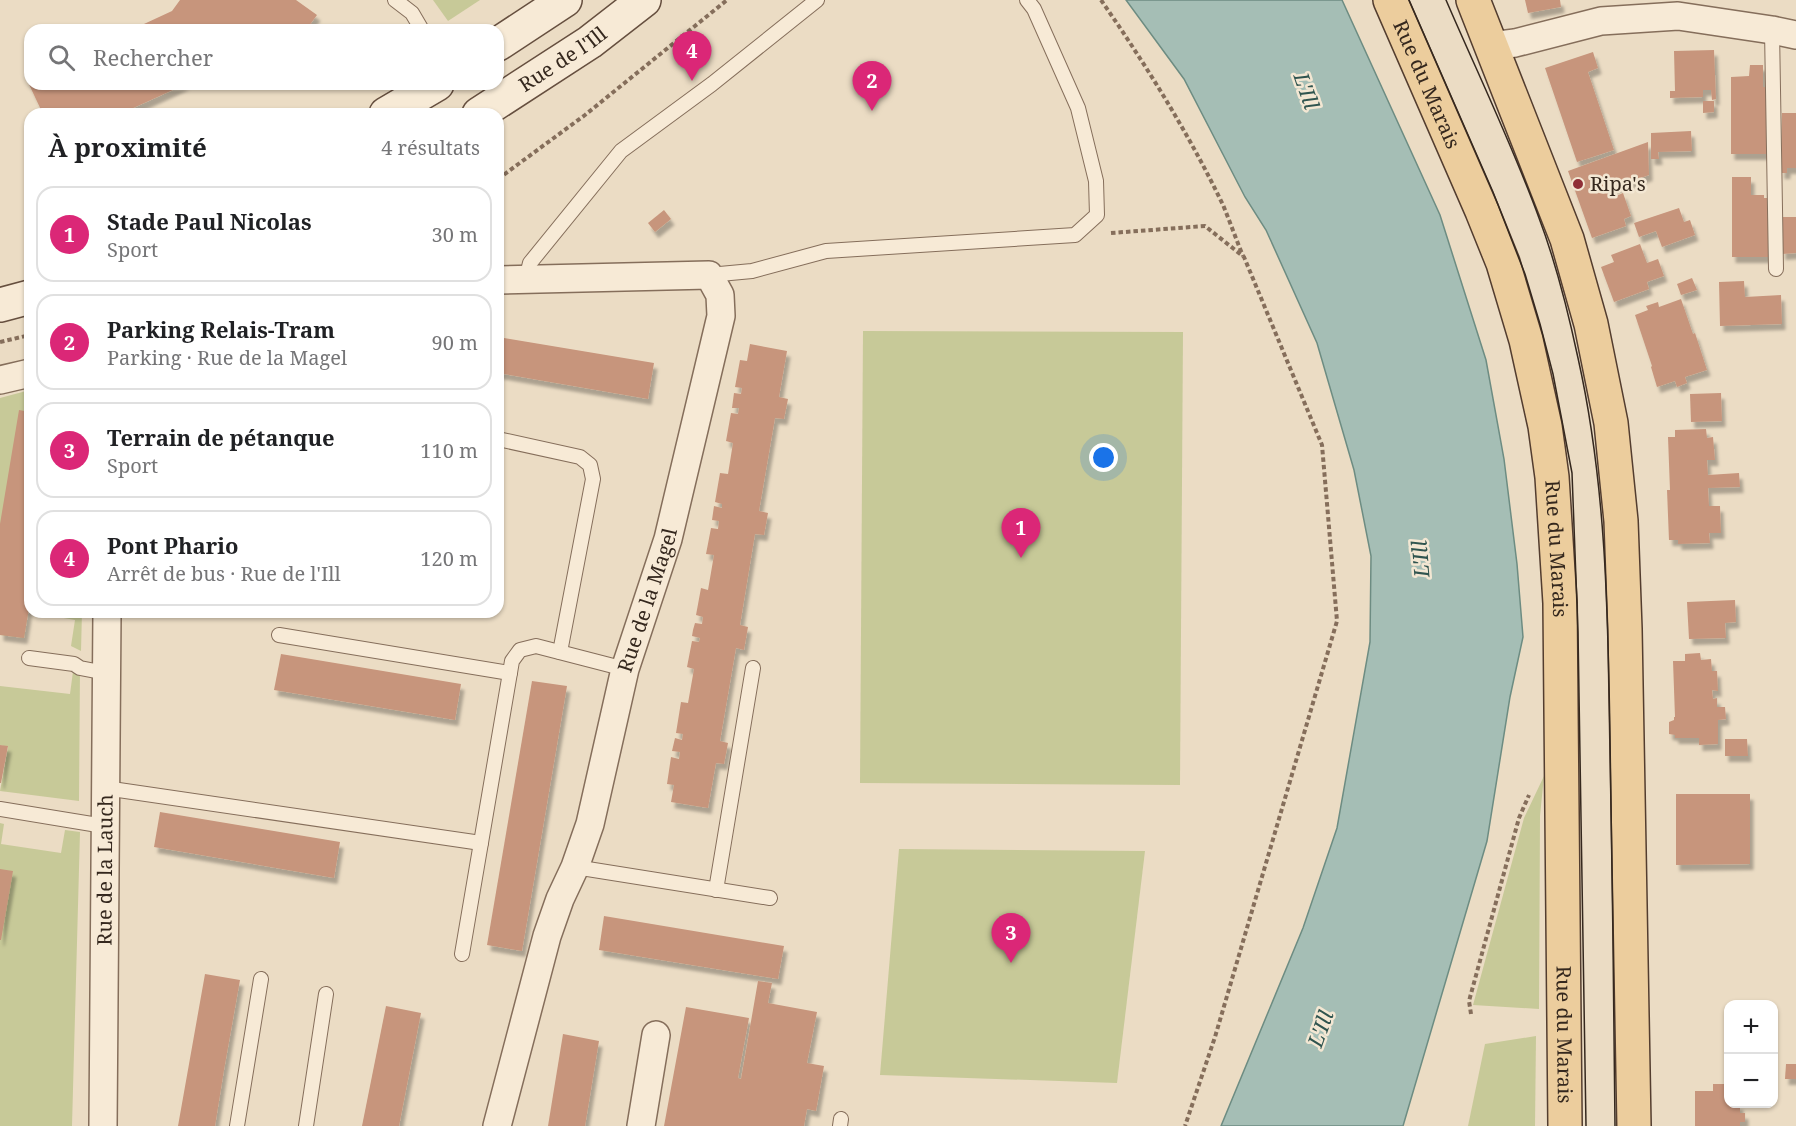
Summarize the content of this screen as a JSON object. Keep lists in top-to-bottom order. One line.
{"streets":{"main road":["Rue de l'Ill","Rue du Marais"],"street":["Rue de la Magel","Rue de la Lauch"]},"water":["L'Ill"],"places":["Ripa's"],"page":{"search":"Rechercher","pins":["4","2","1","3"],"heading":["À proximité","4 résultats"],"list":[{"mark":"1","name":"Stade Paul Nicolas","note":"Sport","value":"30 m"},{"mark":"2","name":"Parking Relais-Tram","note":"Parking · Rue de la Magel","value":"90 m"},{"mark":"3","name":"Terrain de pétanque","note":"Sport","value":"110 m"},{"mark":"4","name":"Pont Phario","note":"Arrêt de bus · Rue de l'Ill","value":"120 m"}],"map_buttons":["+","−"]}}
